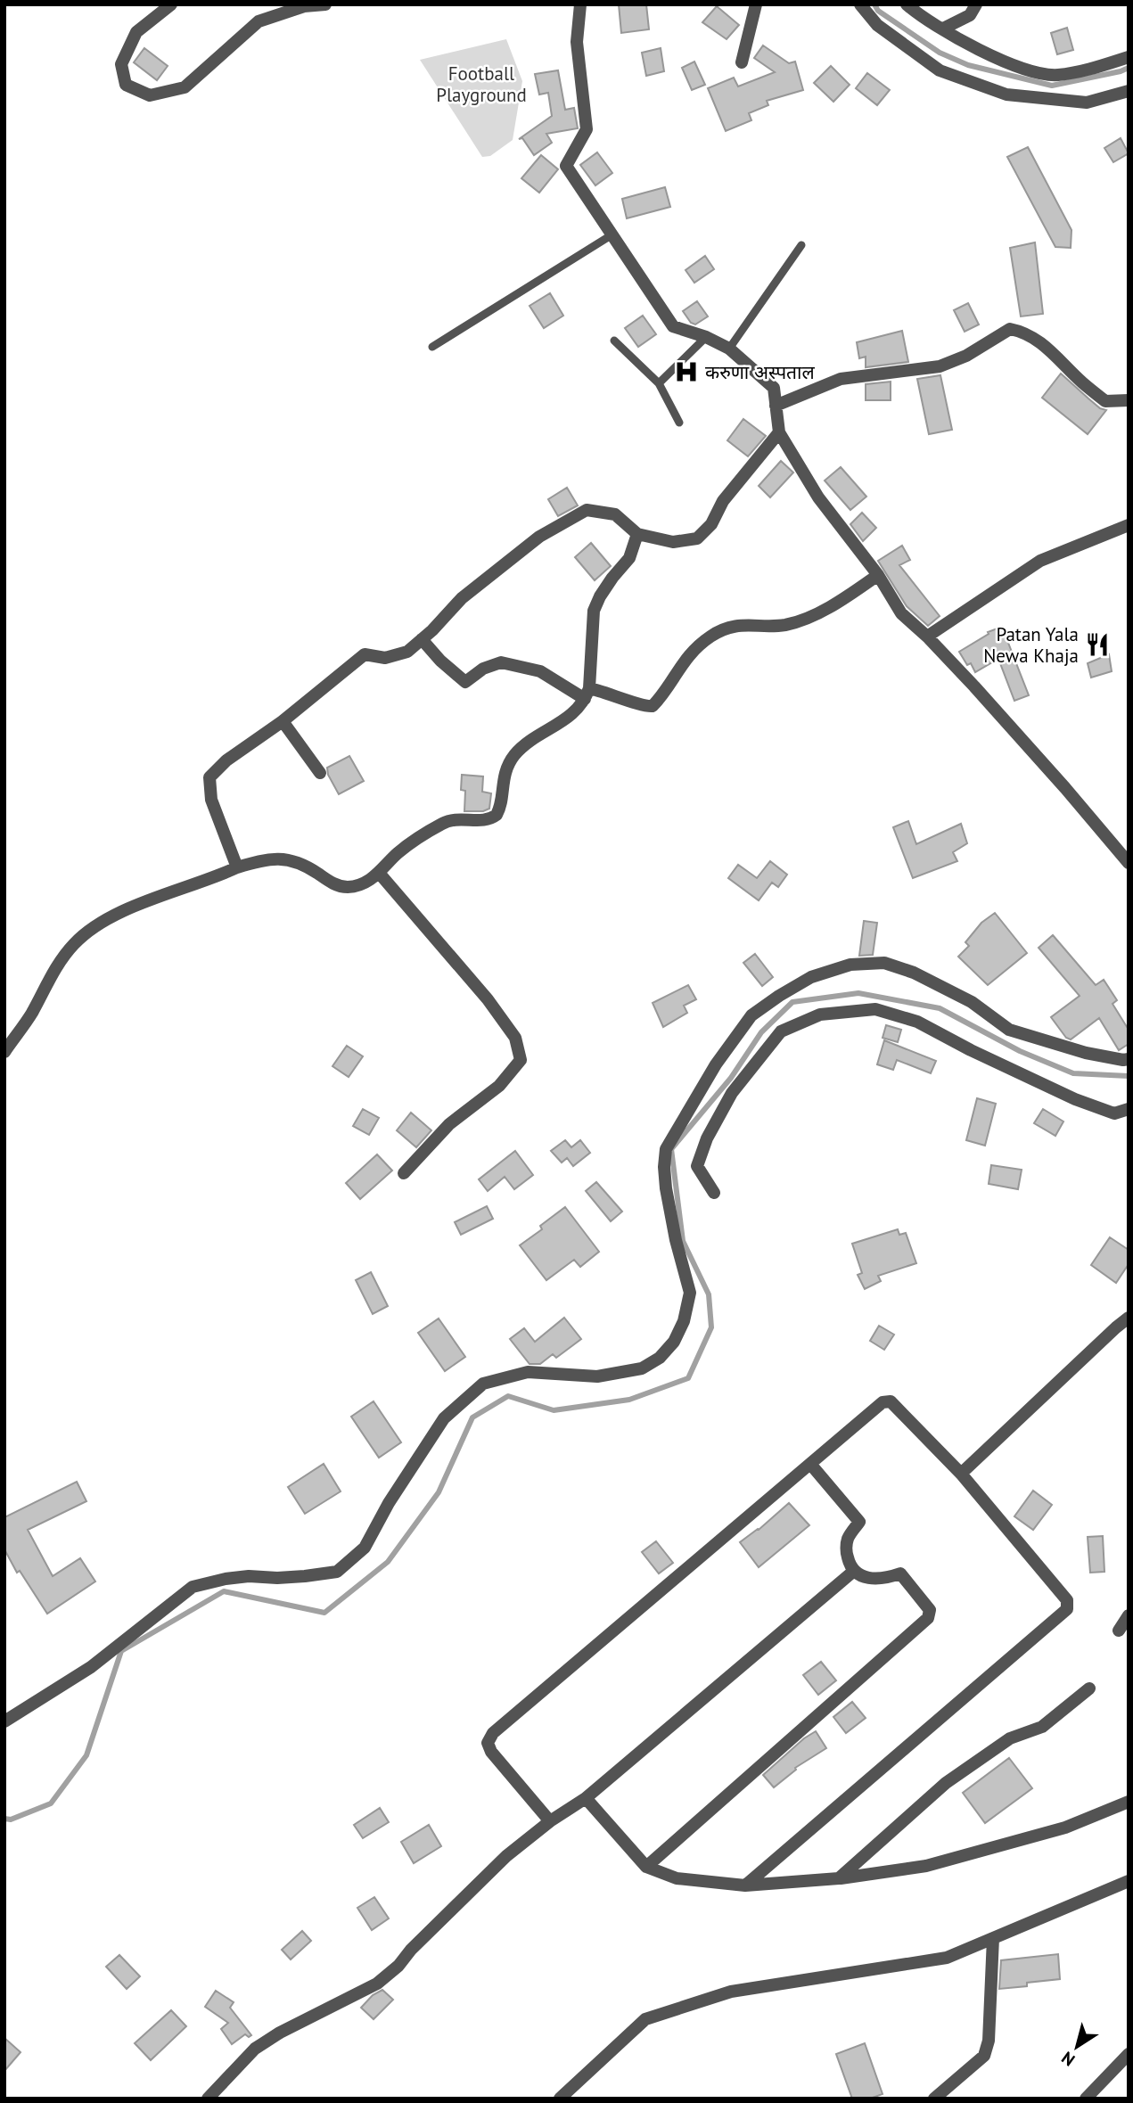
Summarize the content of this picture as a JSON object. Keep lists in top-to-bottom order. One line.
{"parks":["Football Playground"],"places":{"hospital":["करुणा अस्पताल"],"restaurant":["Patan Yala Newa Khaja"]},"north":"bottom left"}
